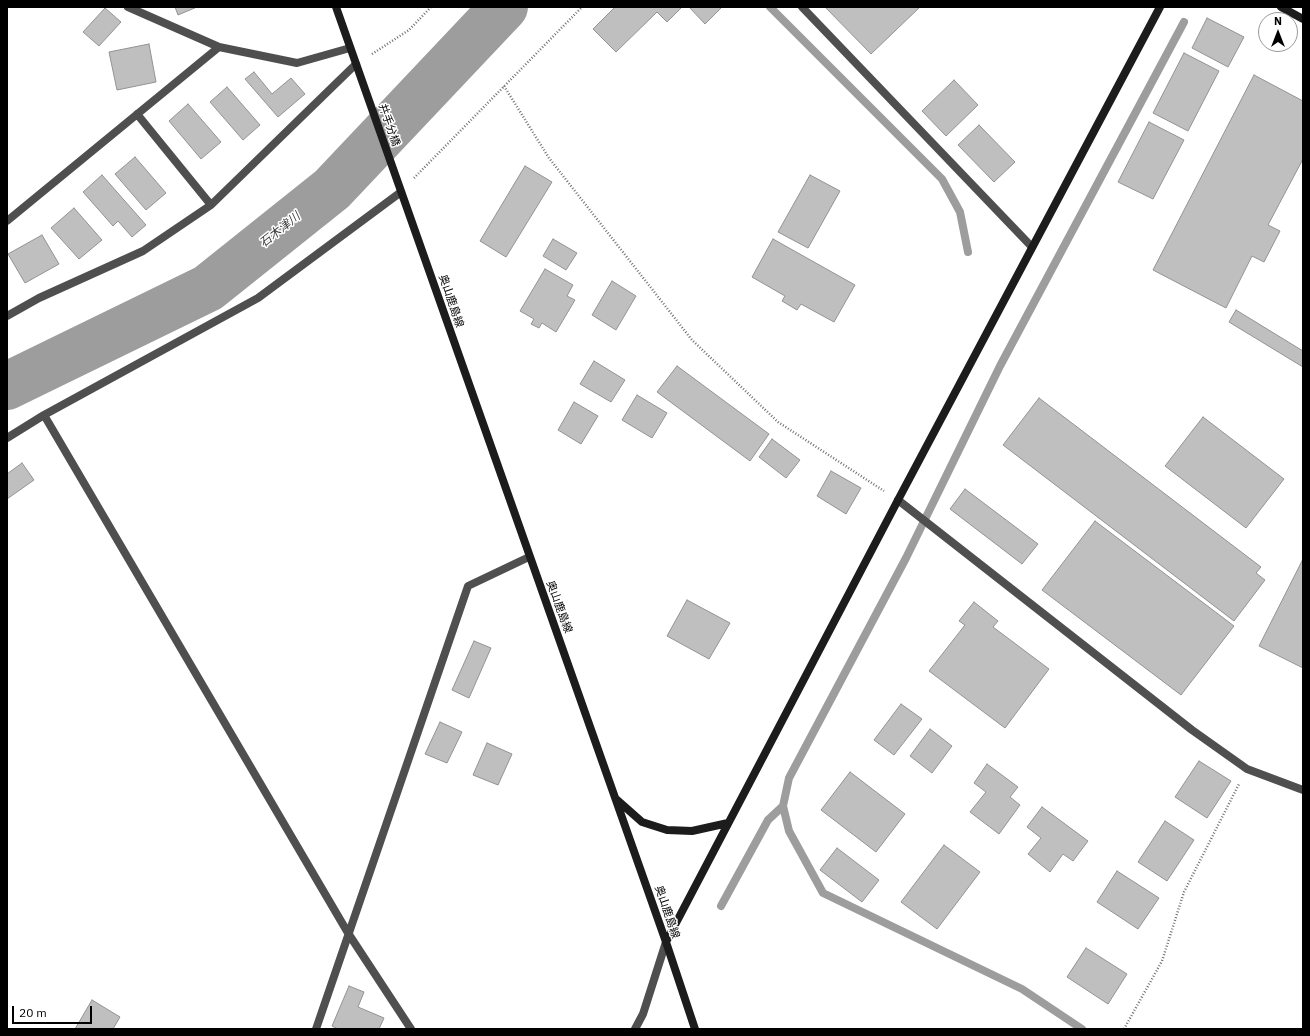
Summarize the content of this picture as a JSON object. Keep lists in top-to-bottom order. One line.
{"streets":{"main road":["井手分橋","奥山鹿島線"]},"crossings":[["井手分橋","奥山鹿島線"]],"water":["石木津川"],"scale_bar":"20 m","north":"top"}
